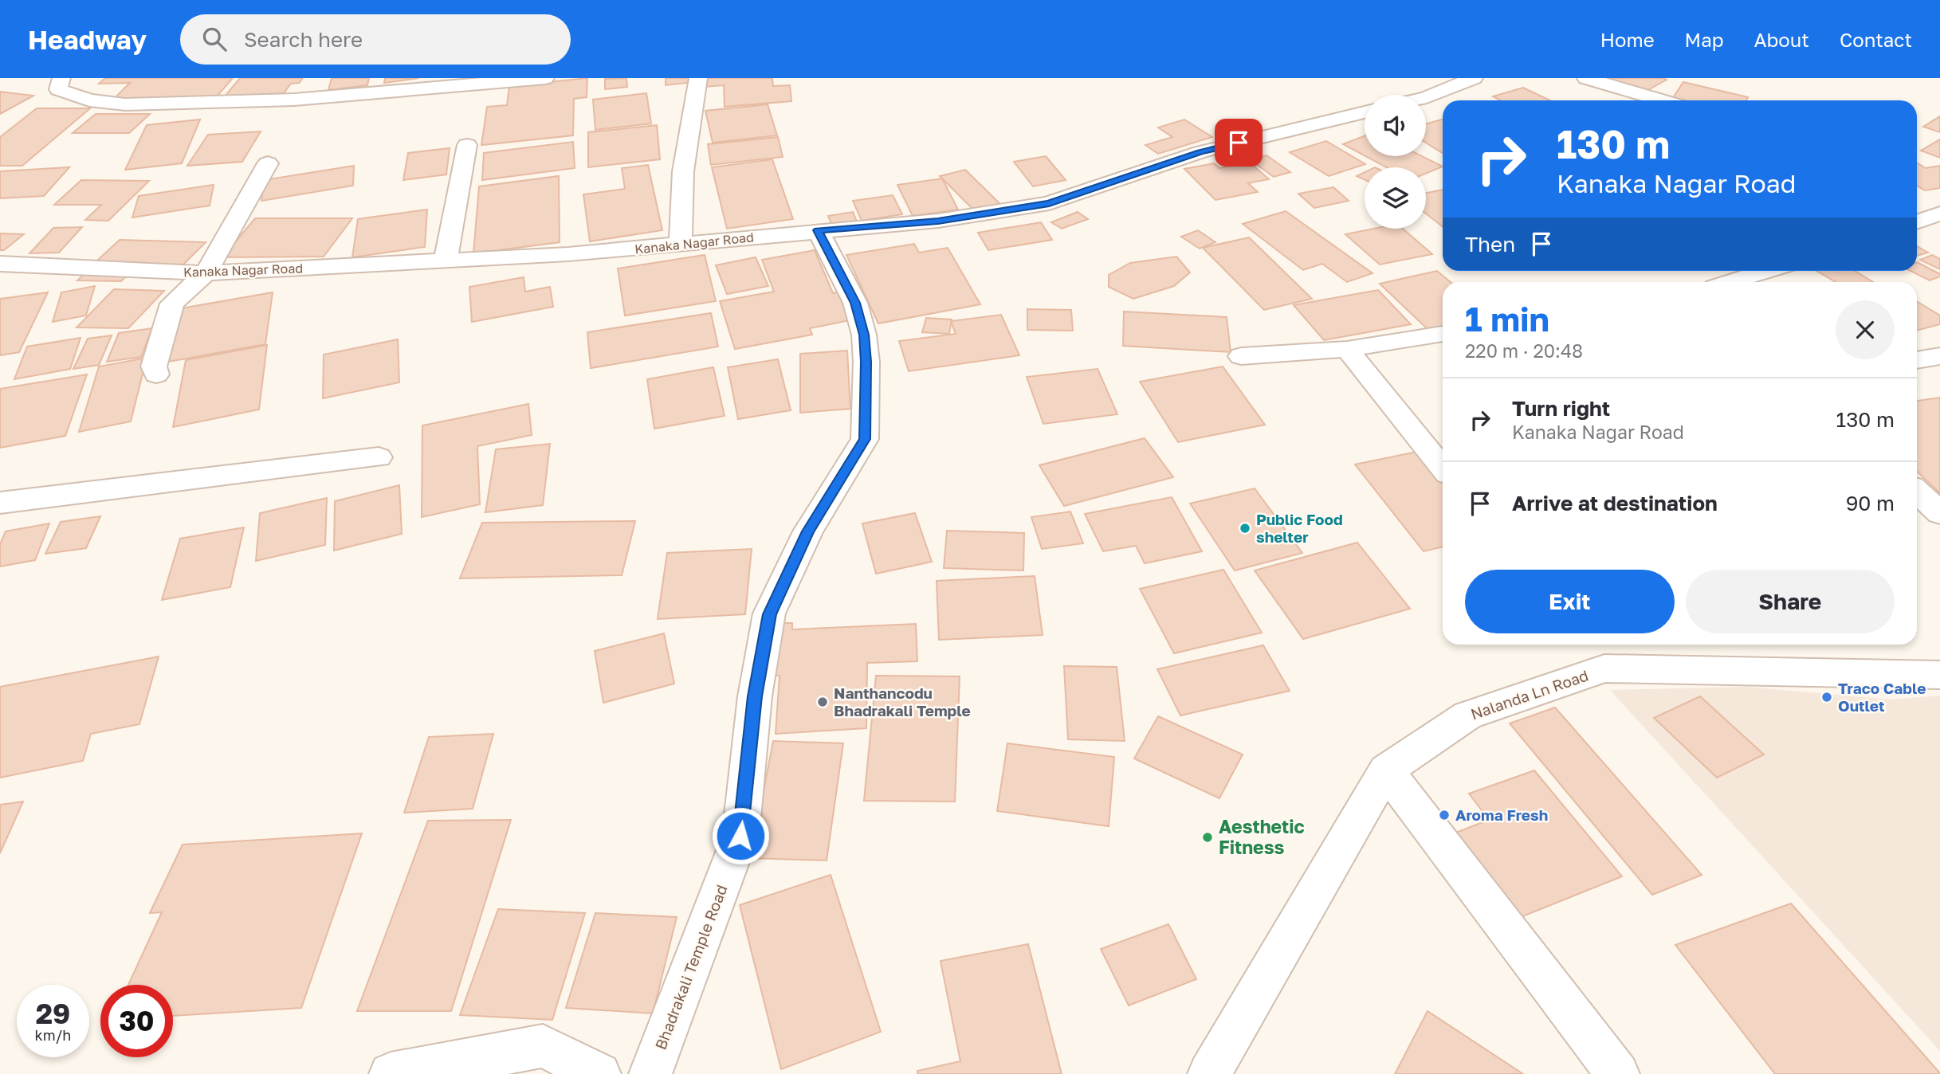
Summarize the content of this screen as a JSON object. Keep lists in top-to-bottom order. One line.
{"streets":{"street":["Kanaka Nagar Road","Nalanda Ln Road","Bhadrakali Temple Road"]},"crossings":[["Kanaka Nagar Road","Bhadrakali Temple Road"]],"places":["Public Food shelter","Traco Cable Outlet","Nanthancodu Bhadrakali Temple","Aroma Fresh","Aesthetic Fitness"],"page":{"header":"Headway","search":"Search here","nav":["Home","Map","About","Contact"],"turn":["130 m","Kanaka Nagar Road"],"then":"Then","heading":["1 min","220 m · 20:48"],"list":[{"name":"Turn right","note":"Kanaka Nagar Road","value":"130 m"},{"name":"Arrive at destination","value":"90 m"}],"buttons":["Exit","Share"],"speed":"29 km/h","limit":"30"}}
